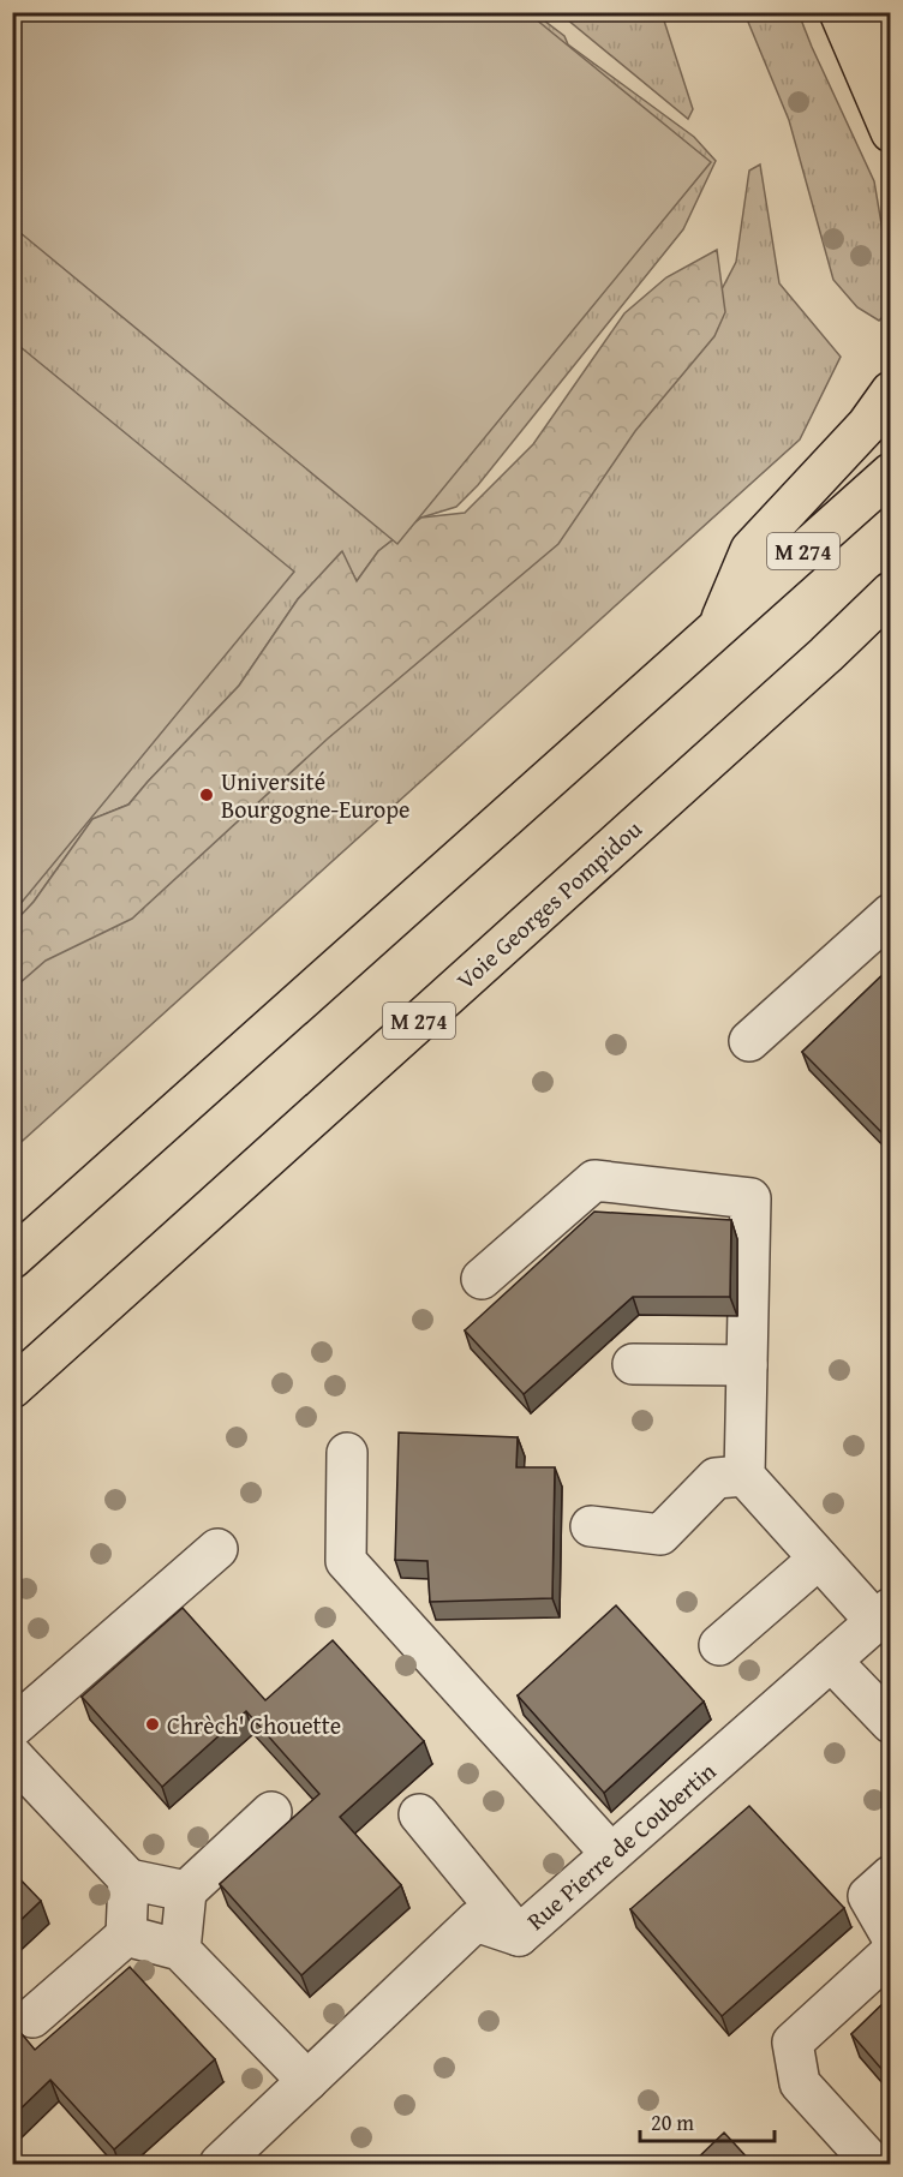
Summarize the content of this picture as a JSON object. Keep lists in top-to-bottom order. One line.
{"streets":{"highway":["M 274","Voie Georges Pompidou"],"street":["Rue Pierre de Coubertin"]},"places":["Université Bourgogne-Europe","Chrèch' Chouette"],"scale_bar":"20 m"}
